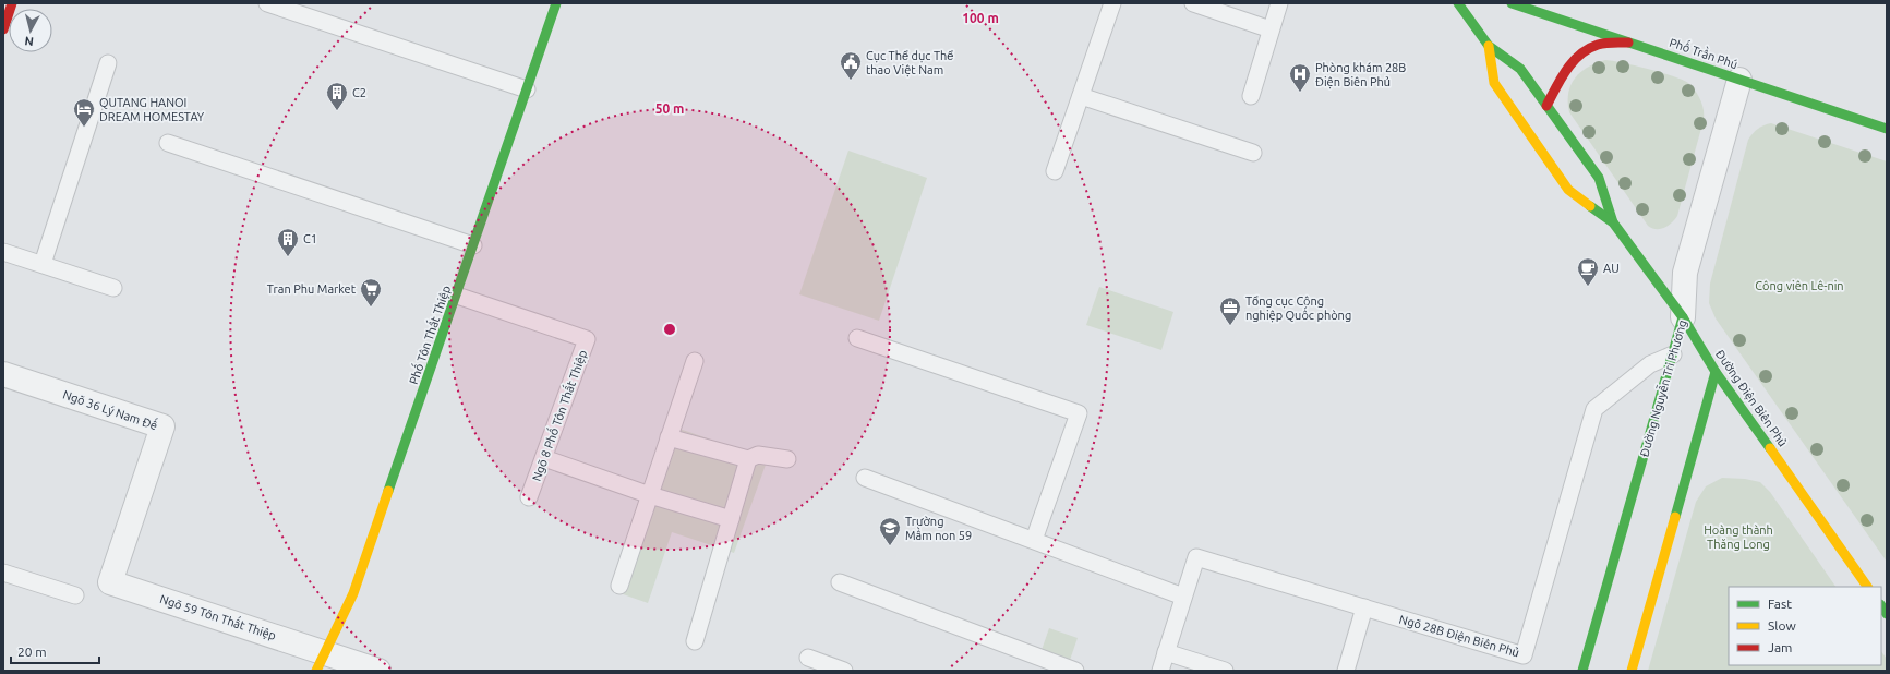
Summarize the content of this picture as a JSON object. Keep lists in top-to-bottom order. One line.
{"streets":{"main road":["Phố Trần Phú","Phố Tôn Thất Thiệp","Đường Nguyễn Tri Phương","Đường Điện Biên Phủ"],"street":["Ngõ 36 Lý Nam Đế","Ngõ 59 Tôn Thất Thiệp"],"lane":["Ngõ 8 Phố Tôn Thất Thiệp","Ngõ 28B Điện Biên Phủ"]},"crossings":[["Phố Trần Phú","Đường Nguyễn Tri Phương"],["Phố Tôn Thất Thiệp","Ngõ 8 Phố Tôn Thất Thiệp"],["Phố Tôn Thất Thiệp","Ngõ 59 Tôn Thất Thiệp"],["Đường Nguyễn Tri Phương","Đường Điện Biên Phủ"],["Đường Nguyễn Tri Phương","Ngõ 28B Điện Biên Phủ"],["Ngõ 36 Lý Nam Đế","Ngõ 59 Tôn Thất Thiệp"]],"parks":["Công viên Lê-nin","Hoàng thành Thăng Long"],"places":{"public building":["Cục Thể dục Thể thao Việt Nam"],"hospital":["Phòng khám 28B Điện Biên Phủ"],"building":["C2","C1"],"hotel":["QUTANG HANOI DREAM HOMESTAY"],"cafe":["AU"],"supermarket":["Tran Phu Market"],"office":["Tổng cục Công nghiệp Quốc phòng"],"school or university":["Trường Mầm non 59"]},"legend":["Fast","Slow","Jam"],"scale_bar":"20 m","north":"bottom","rings":["100 m","50 m"]}
